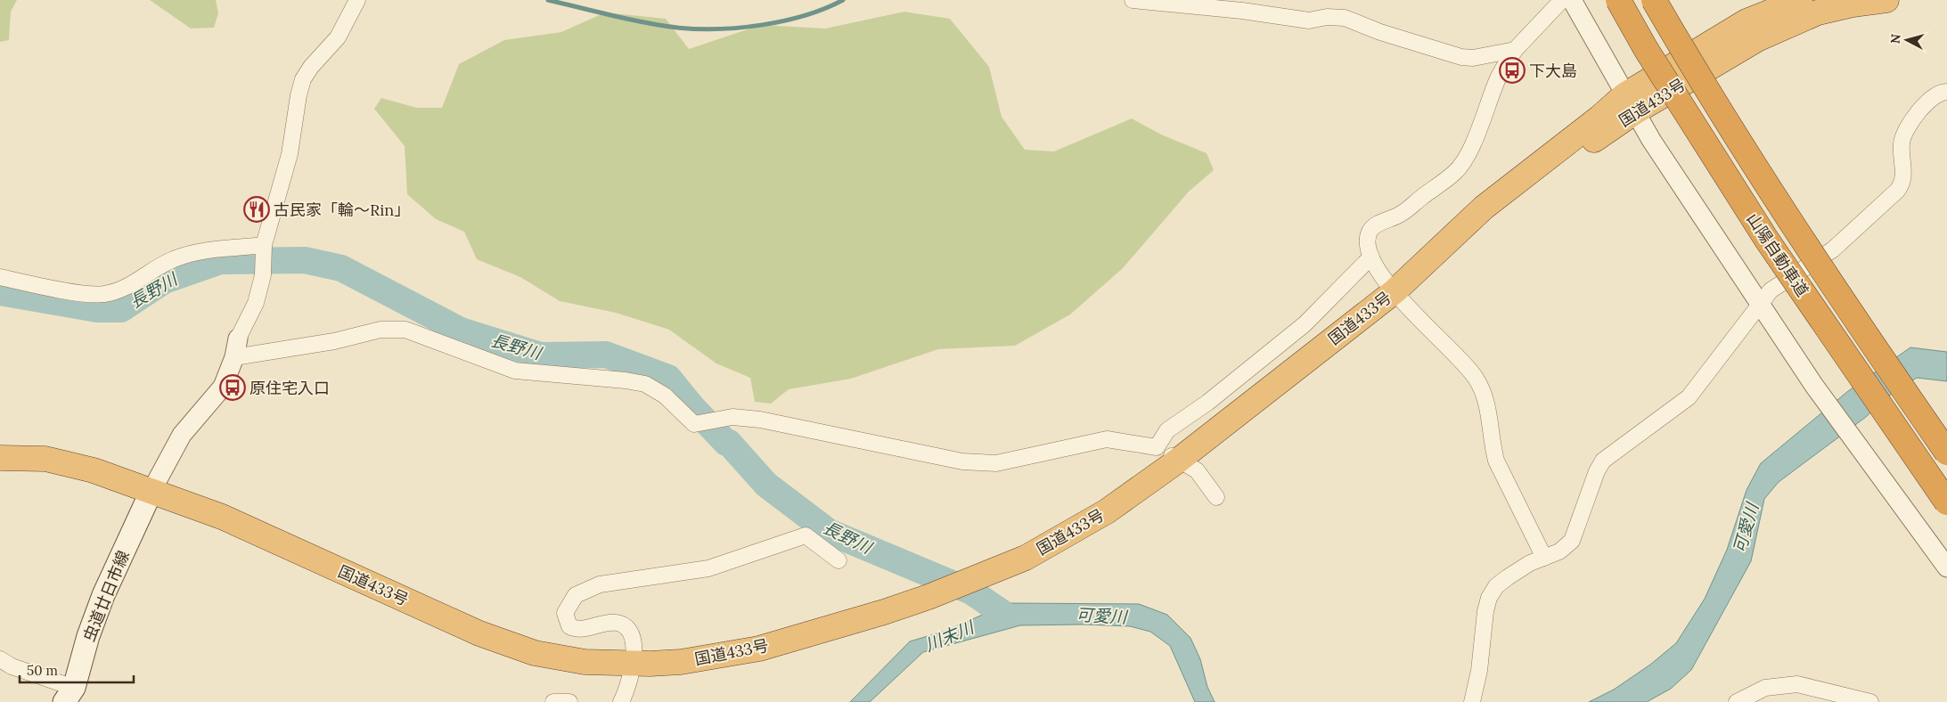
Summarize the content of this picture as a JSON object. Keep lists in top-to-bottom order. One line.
{"streets":{"highway":["国道433号","山陽自動車道"],"main road":["虫道廿日市線"]},"crossings":[["国道433号","虫道廿日市線"]],"water":["長野川","可愛川","川末川"],"places":{"bus stop":["下大島","原住宅入口"],"restaurant":["古民家「輪～Rin」"]},"scale_bar":"50 m","north":"left"}
